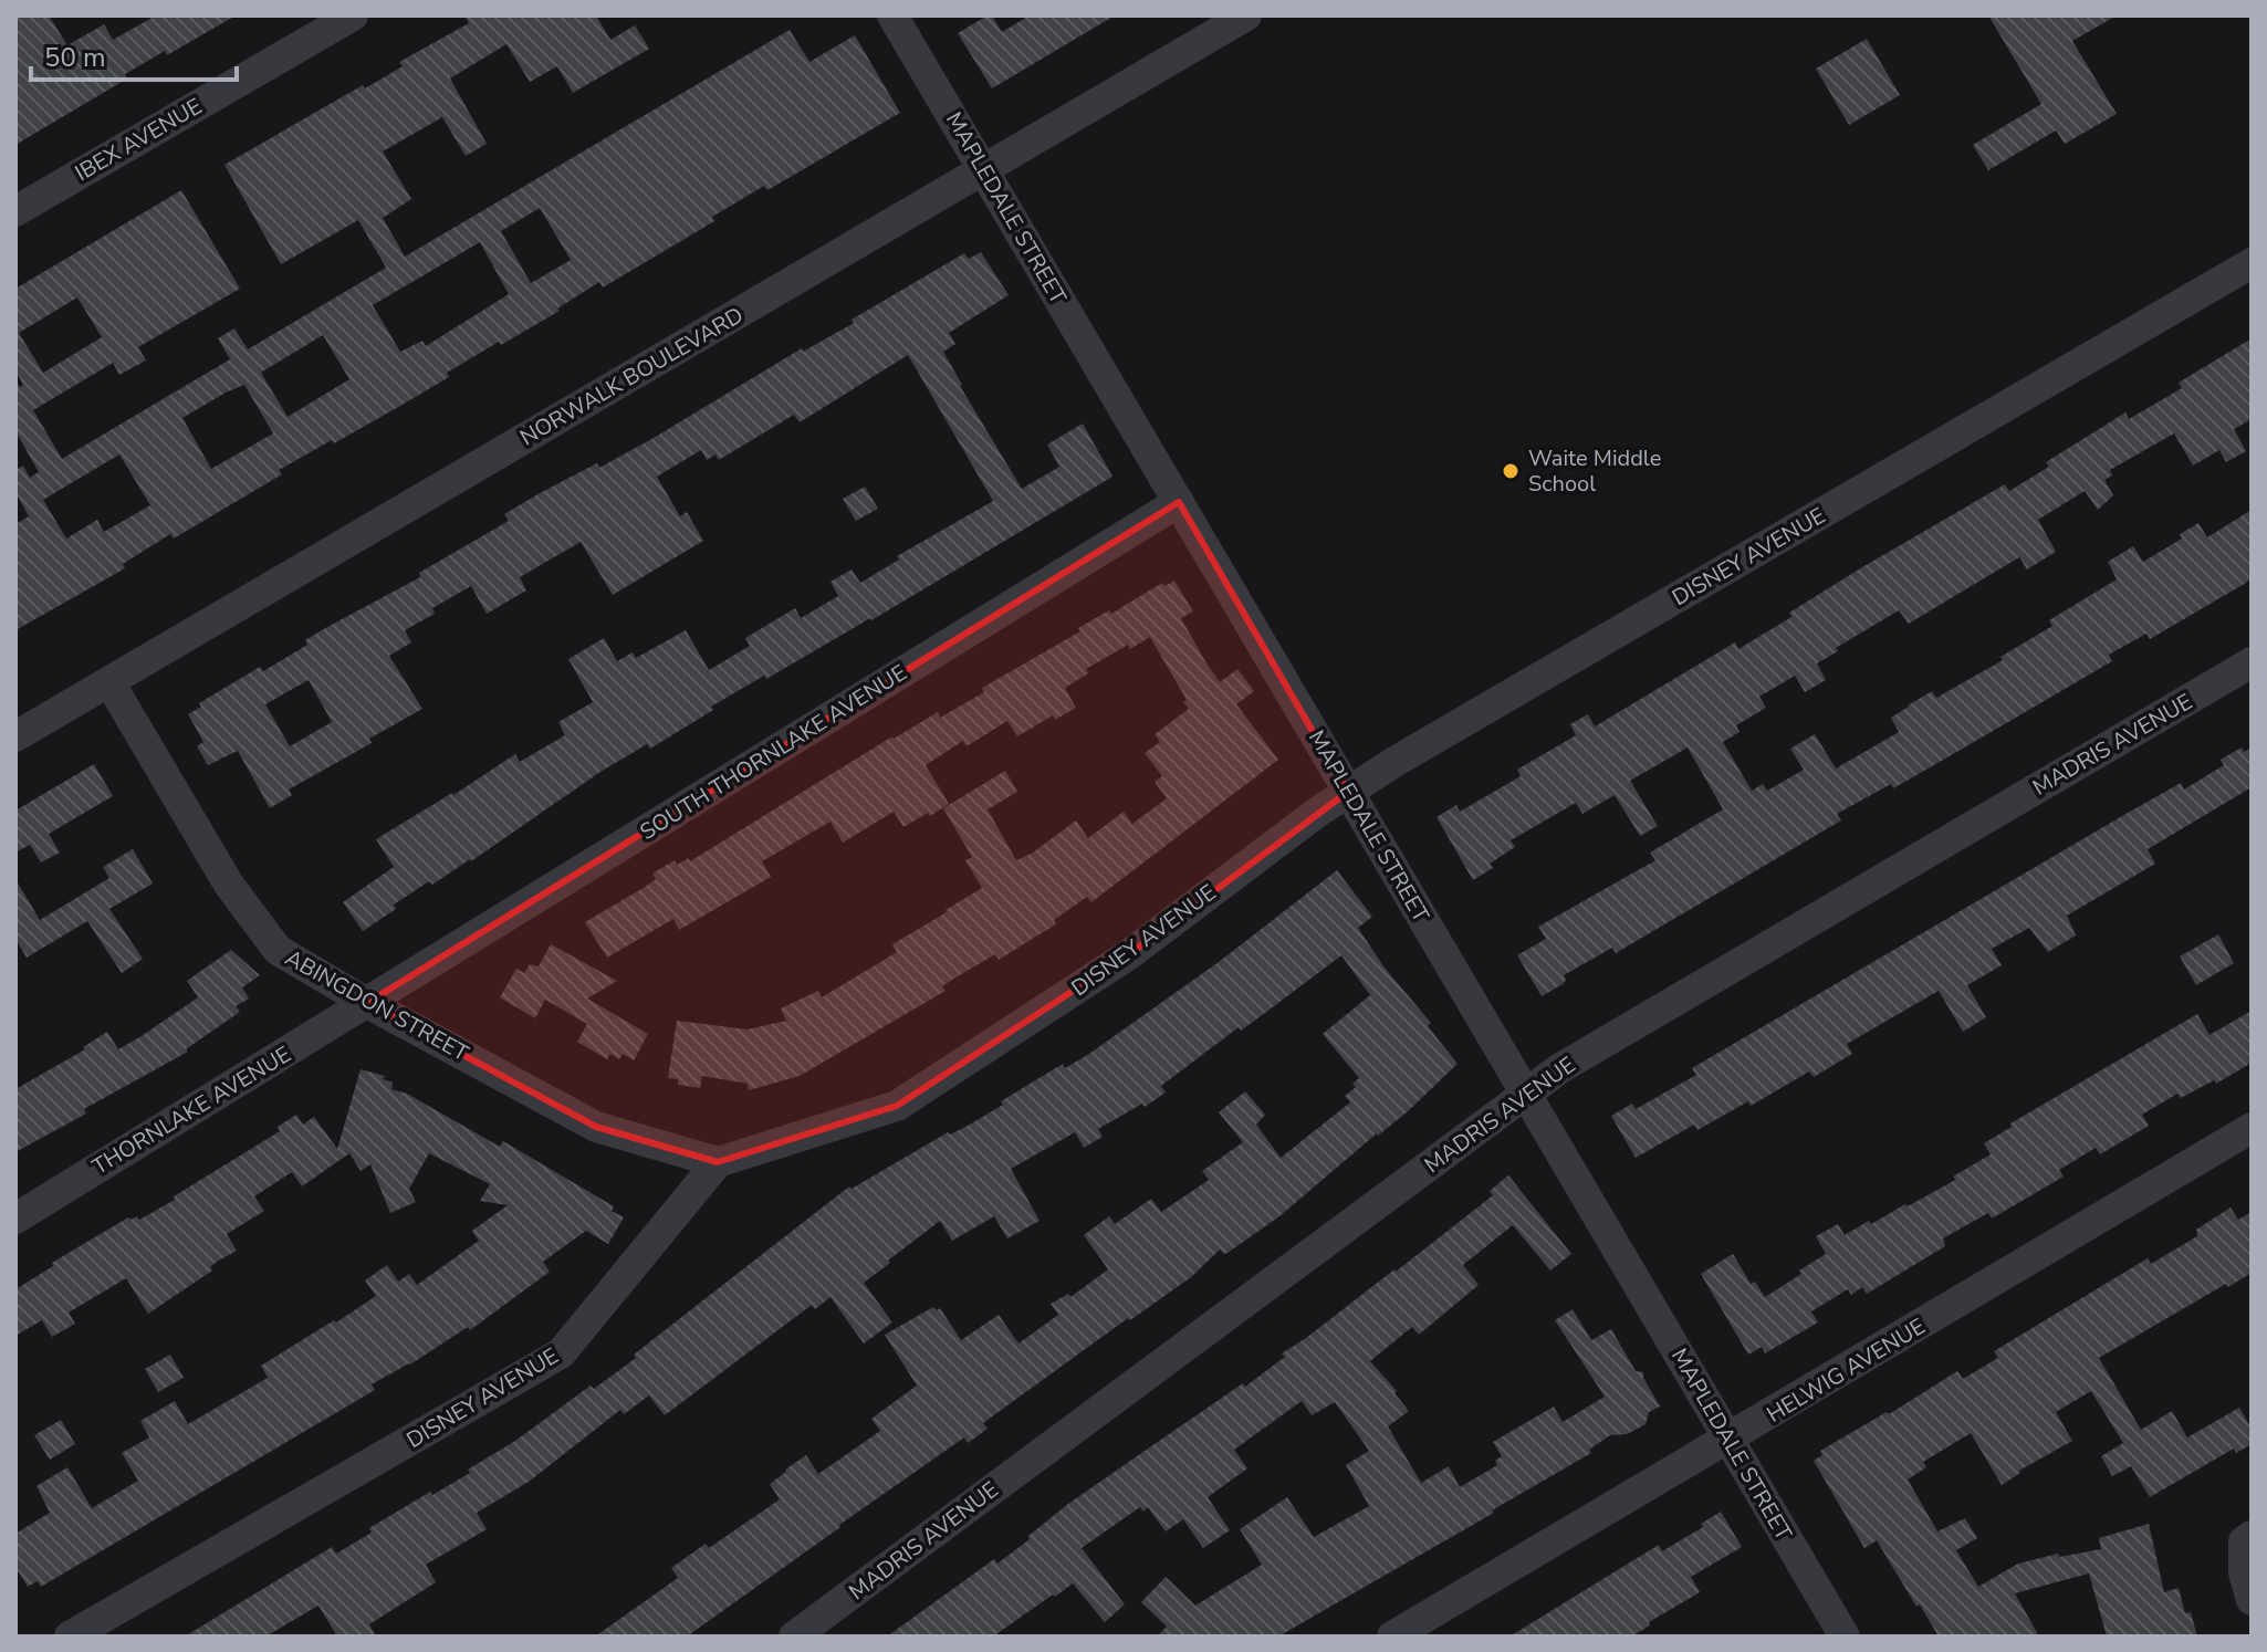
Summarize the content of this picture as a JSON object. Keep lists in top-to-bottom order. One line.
{"streets":{"street":["IBEX AVENUE","MAPLEDALE STREET","NORWALK BOULEVARD","DISNEY AVENUE","MADRIS AVENUE","SOUTH THORNLAKE AVENUE","ABINGDON STREET","THORNLAKE AVENUE","HELWIG AVENUE"]},"crossings":[["MAPLEDALE STREET","NORWALK BOULEVARD"],["MAPLEDALE STREET","DISNEY AVENUE"],["MAPLEDALE STREET","MADRIS AVENUE"],["MAPLEDALE STREET","SOUTH THORNLAKE AVENUE"],["MAPLEDALE STREET","HELWIG AVENUE"],["NORWALK BOULEVARD","ABINGDON STREET"],["DISNEY AVENUE","ABINGDON STREET"],["SOUTH THORNLAKE AVENUE","ABINGDON STREET"],["SOUTH THORNLAKE AVENUE","THORNLAKE AVENUE"],["ABINGDON STREET","THORNLAKE AVENUE"]],"places":["Waite Middle School"],"scale_bar":"50 m"}
